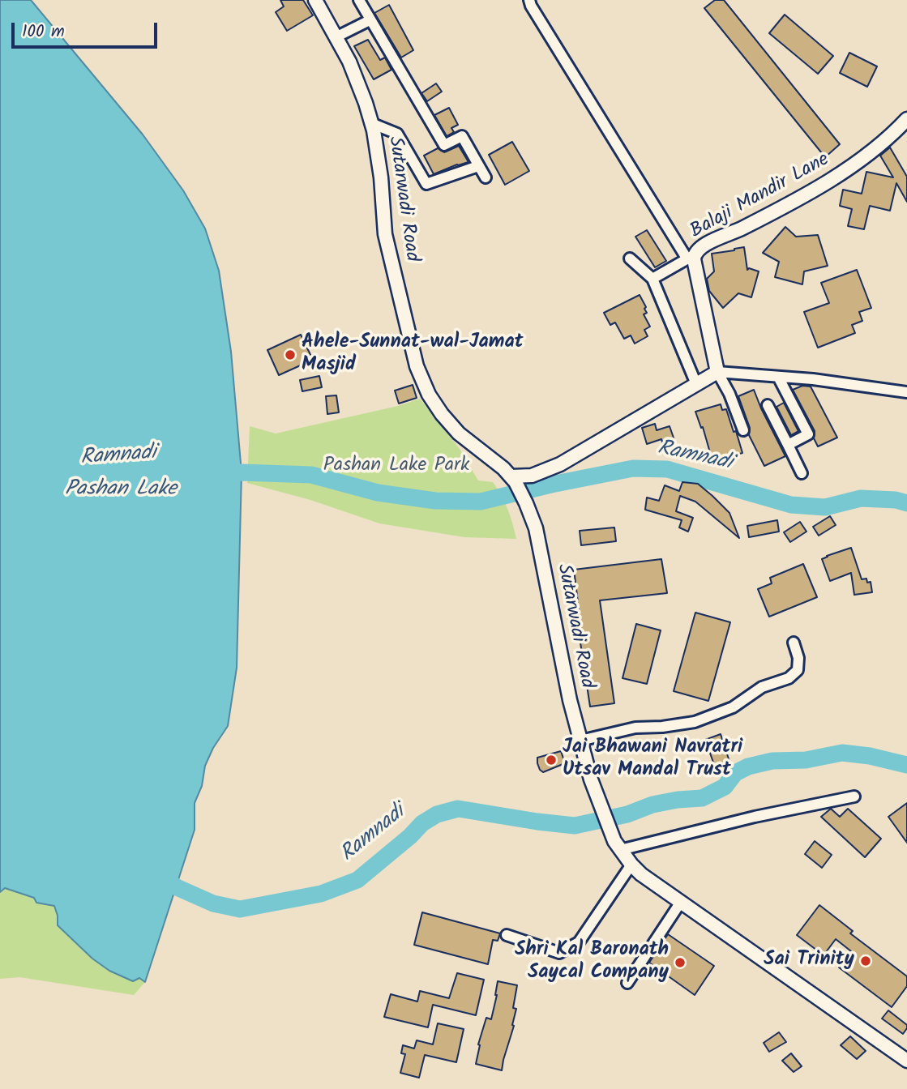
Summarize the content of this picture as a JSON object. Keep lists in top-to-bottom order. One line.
{"streets":{"street":["Balaji Mandir Lane","Sutarwadi Road"]},"water":["Ramnadi","Pashan Lake"],"parks":["Pashan Lake Park"],"places":["Ahele-Sunnat-wal-Jamat Masjid","Jai Bhawani Navratri Utsav Mandal Trust","Sai Trinity","Shri Kal Baronath Saycal Company"],"scale_bar":"100 m"}
